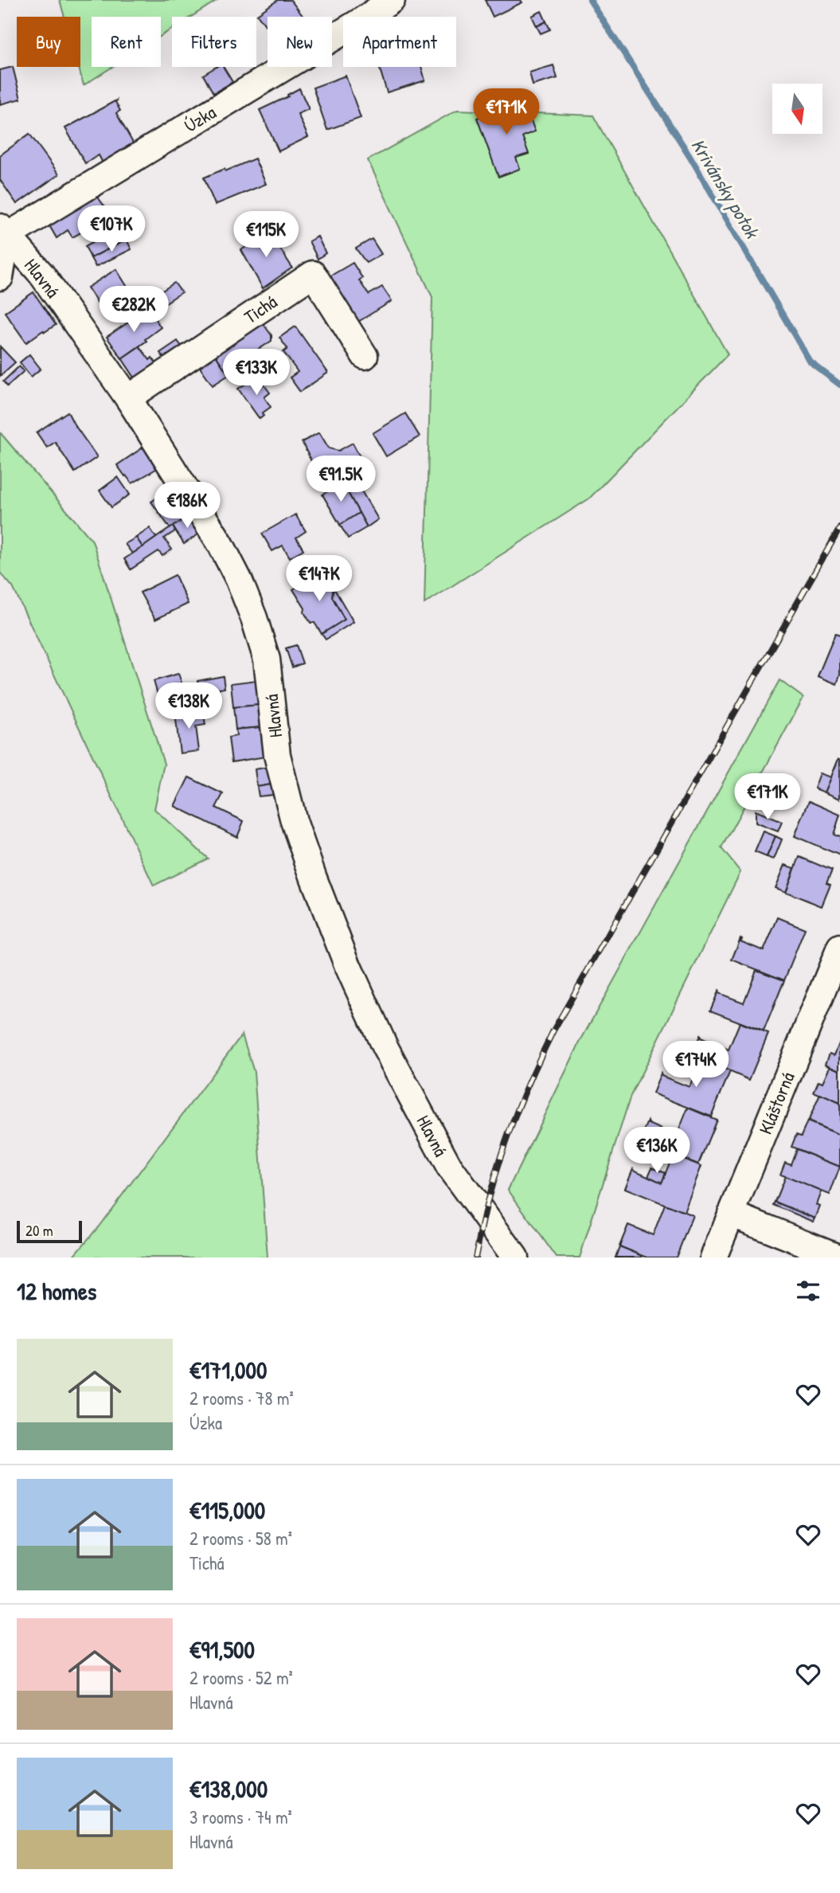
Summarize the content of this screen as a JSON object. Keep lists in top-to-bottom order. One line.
{"streets":{"street":["Úzka","Hlavná","Tichá","Kláštorná"]},"crossings":[["Úzka","Hlavná"],["Hlavná","Tichá"]],"water":["Krivánsky potok"],"scale_bar":"20 m","north":"bottom","page":{"chip":["Buy","Rent","Filters","New","Apartment"],"price":["€171K","€107K","€115K","€282K","€133K","€91.5K","€186K","€147K","€138K","€171K","€174K","€136K"],"scale":"20 m","heading":"12 homes","list":[{"name":"€171,000","note":"2 rooms · 78 m² · Úzka"},{"name":"€115,000","note":"2 rooms · 58 m² · Tichá"},{"name":"€91,500","note":"2 rooms · 52 m² · Hlavná"},{"name":"€138,000","note":"3 rooms · 74 m² · Hlavná"}]}}
